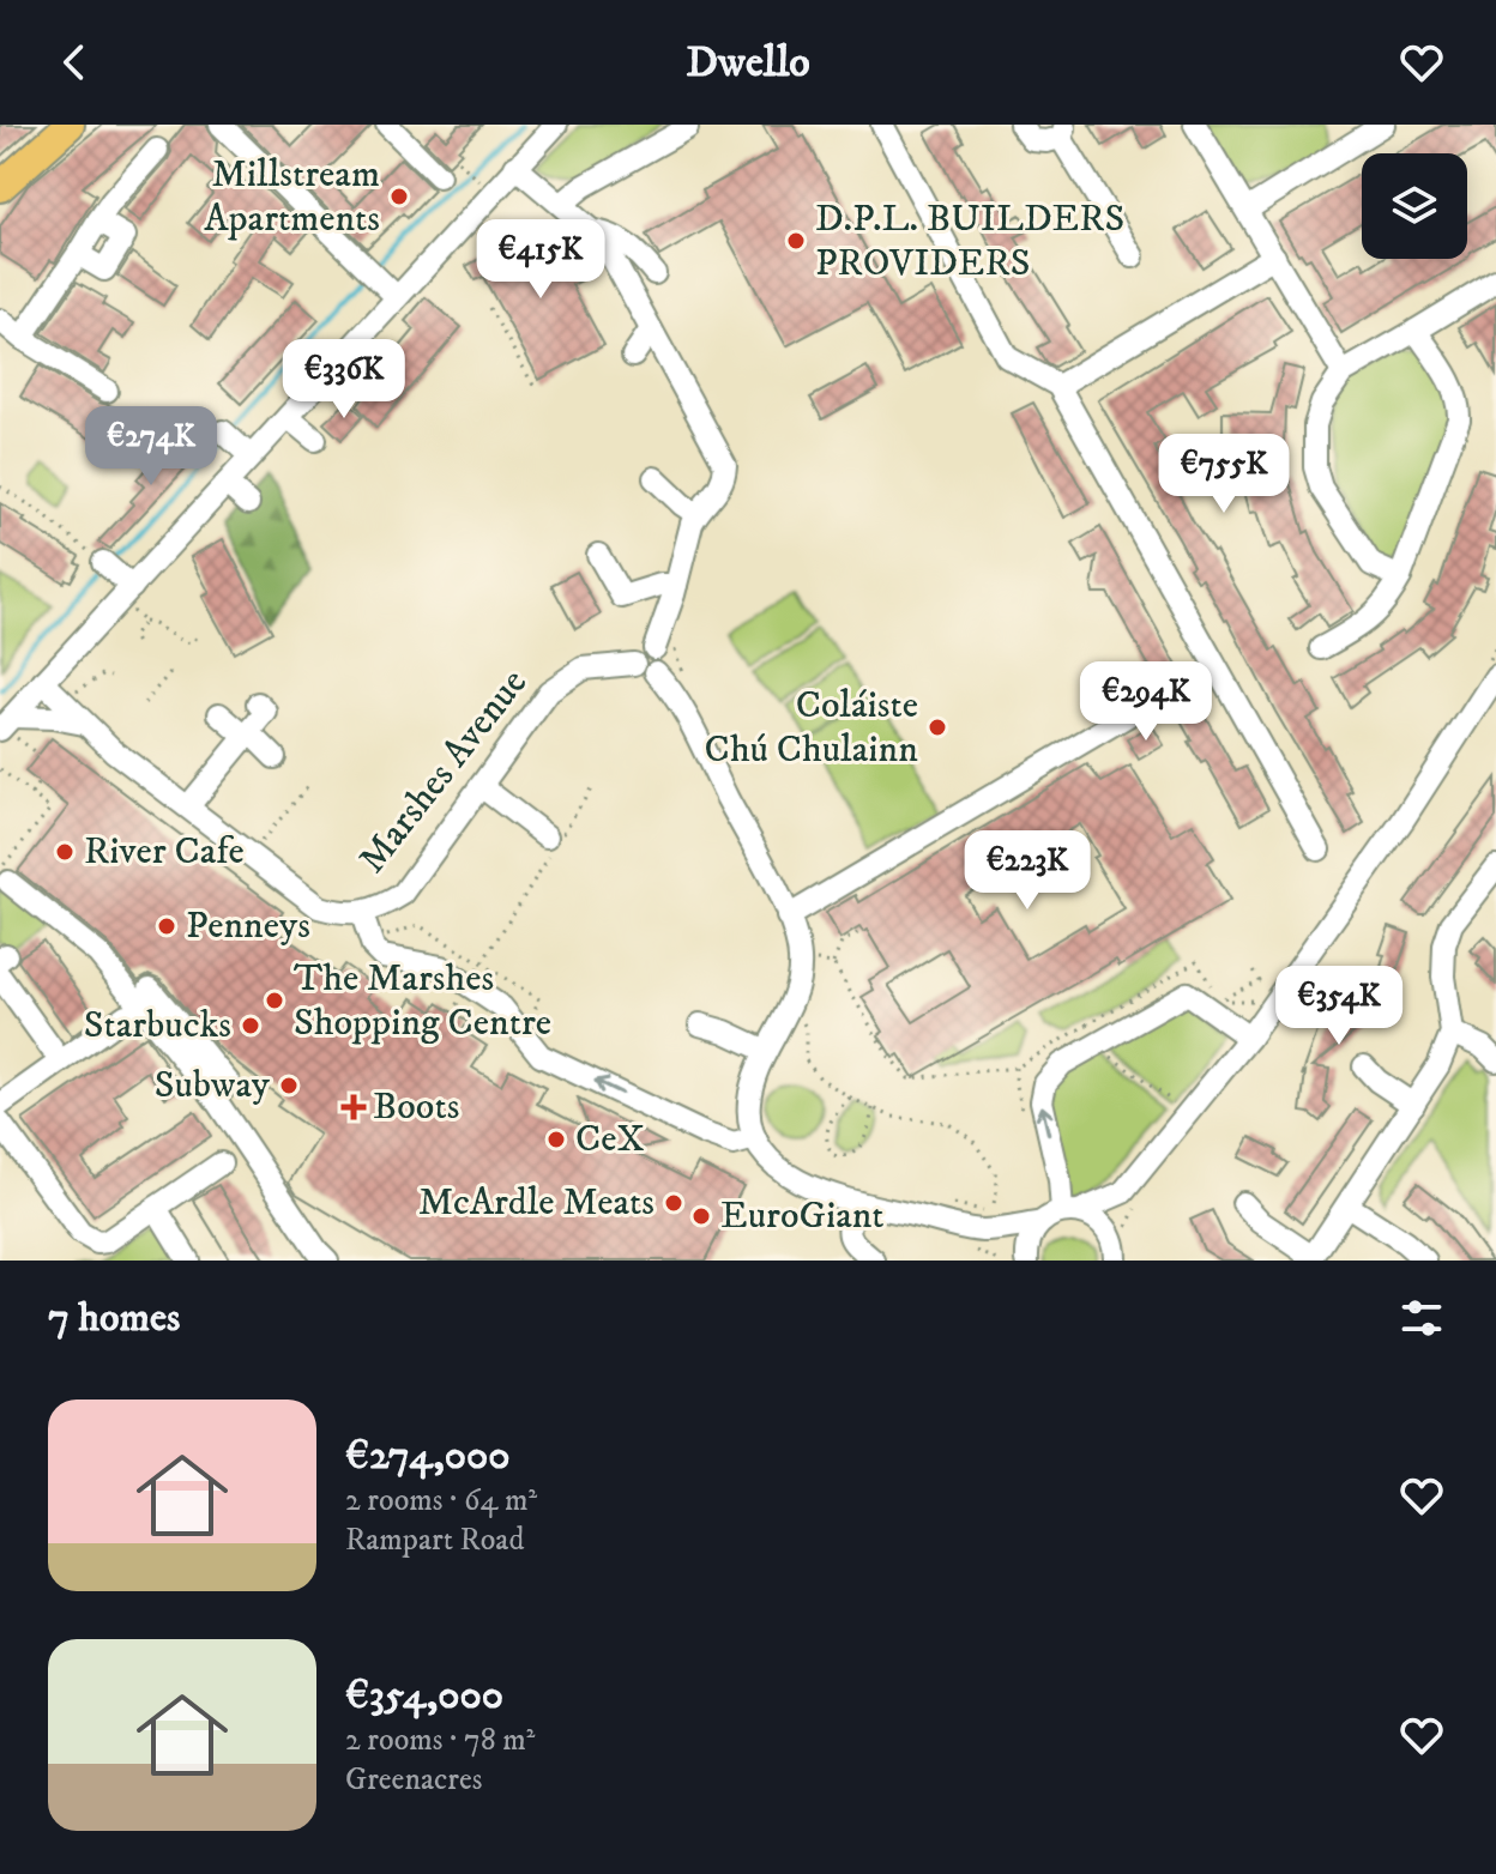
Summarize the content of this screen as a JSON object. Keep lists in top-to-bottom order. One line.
{"streets":{"street":["Marshes Avenue"]},"places":{"other":["Millstream Apartments","D.P.L. BUILDERS PROVIDERS","Coláiste Chú Chulainn","River Cafe","Penneys","The Marshes Shopping Centre","Starbucks","Subway","CeX","McArdle Meats","EuroGiant"],"health":["Boots"]},"page":{"header":"Dwello","price":["€415K","€336K","€274K","€755K","€294K","€223K","€354K"],"heading":"7 homes","list":[{"name":"€274,000","note":"2 rooms · 64 m² · Rampart Road"},{"name":"€354,000","note":"2 rooms · 78 m² · Greenacres"}]}}
